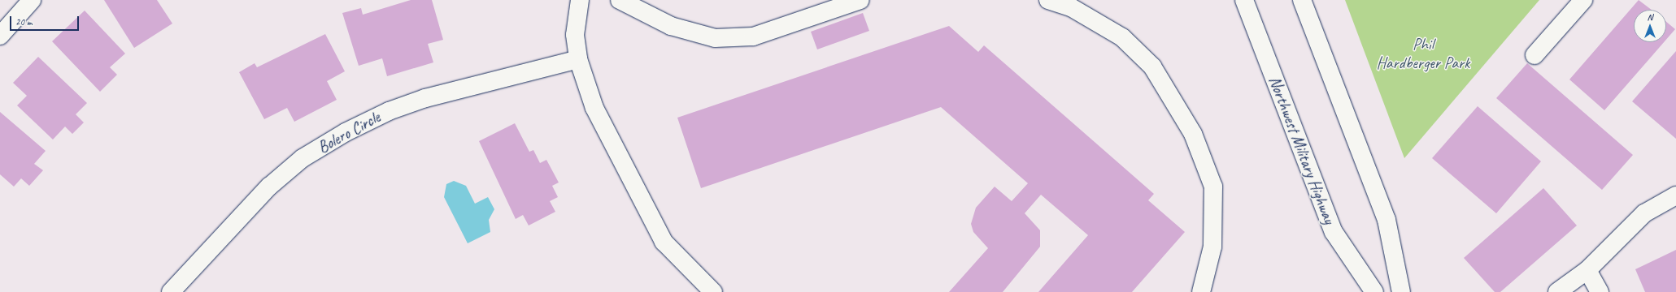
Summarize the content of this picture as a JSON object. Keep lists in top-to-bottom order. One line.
{"streets":{"main road":["Bolero Circle","Northwest Military Highway"]},"parks":["Phil Hardberger Park"],"scale_bar":"20 m","north":"top"}
